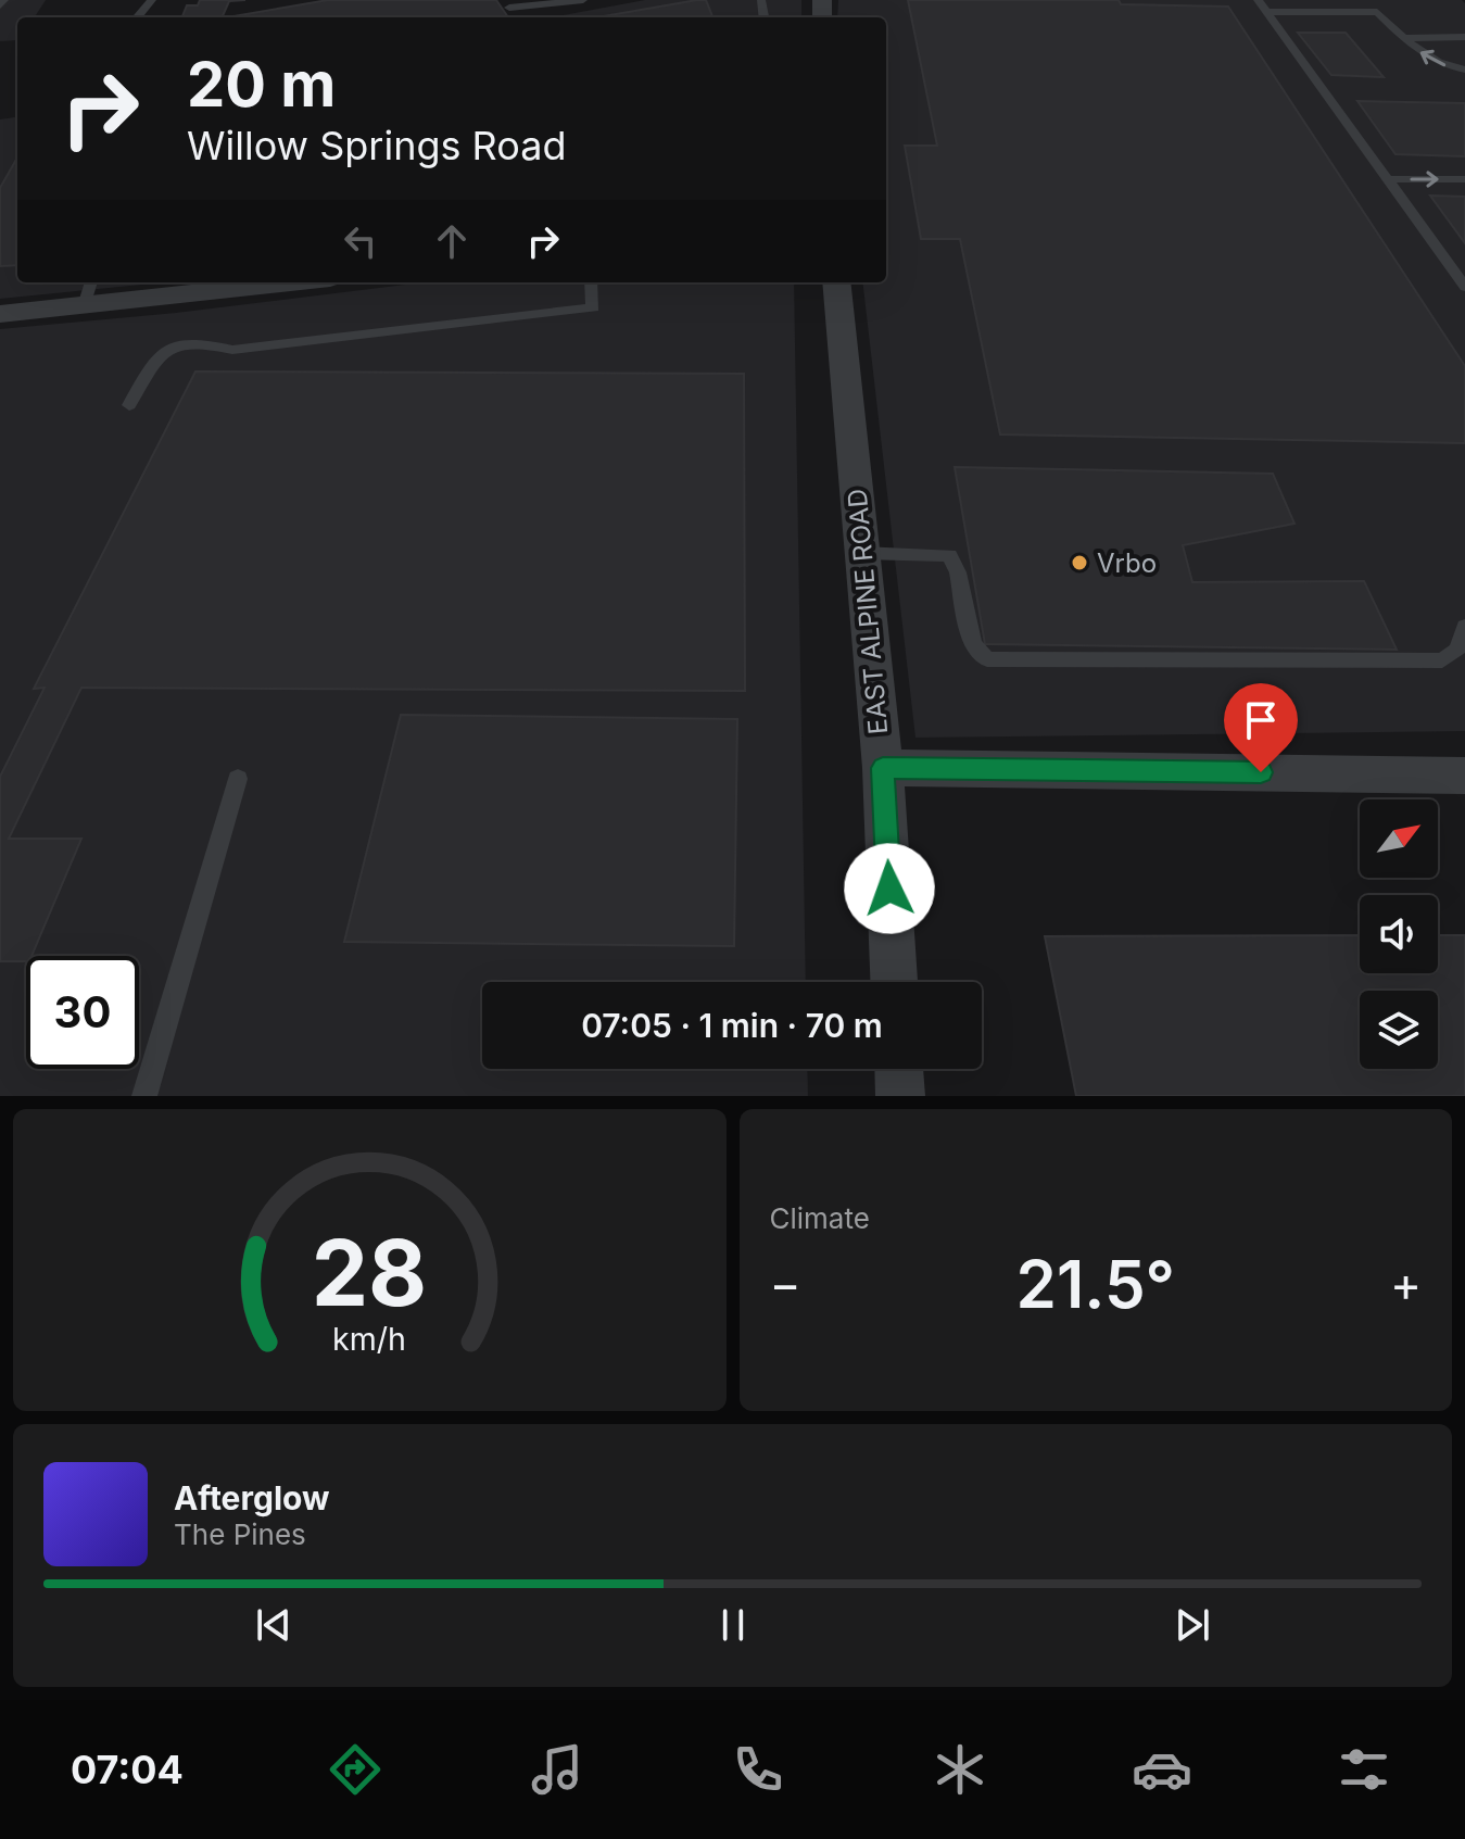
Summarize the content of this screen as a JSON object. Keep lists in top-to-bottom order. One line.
{"streets":{"street":["EAST ALPINE ROAD"]},"places":["Vrbo"],"north":"top right","page":{"turn":["20 m","Willow Springs Road"],"limit":"30","trip":"07:05 · 1 min · 70 m","tile":"Climate","heat":["−","21.5°","+"],"song":["Afterglow","The Pines"],"tabs":"07:04","gauge":["28","km/h"]}}
